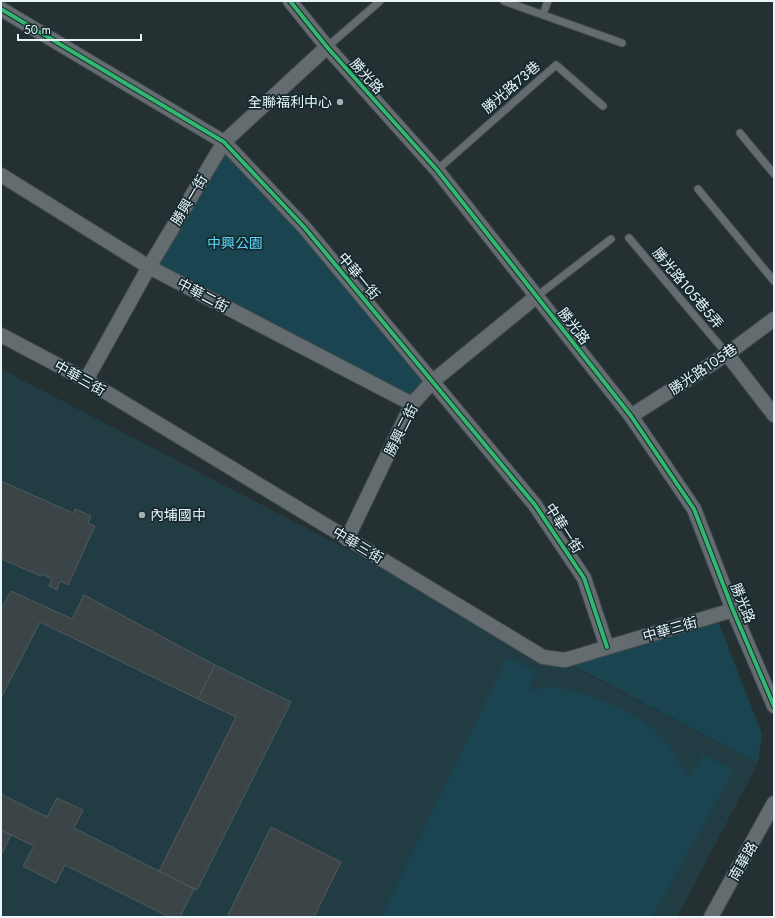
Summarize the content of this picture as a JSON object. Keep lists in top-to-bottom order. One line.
{"streets":{"street":["勝光路","勝興一街","中華一街","中華二街","勝光路105巷","中華三街","勝興二街","南華路"],"lane":["勝光路73巷","勝光路105巷5弄"]},"crossings":[["勝光路","勝光路73巷"],["勝光路","勝興一街"],["勝光路","勝光路105巷"],["勝光路","中華三街"],["勝光路","勝興二街"],["勝興一街","中華一街"],["勝興一街","中華二街"],["勝興一街","中華三街"],["中華一街","中華三街"],["中華一街","勝興二街"],["勝光路105巷5弄","勝光路105巷"],["中華二街","勝興二街"],["中華三街","勝興二街"]],"parks":["中興公園"],"places":["全聯福利中心","內埔國中"],"scale_bar":"50 m"}
